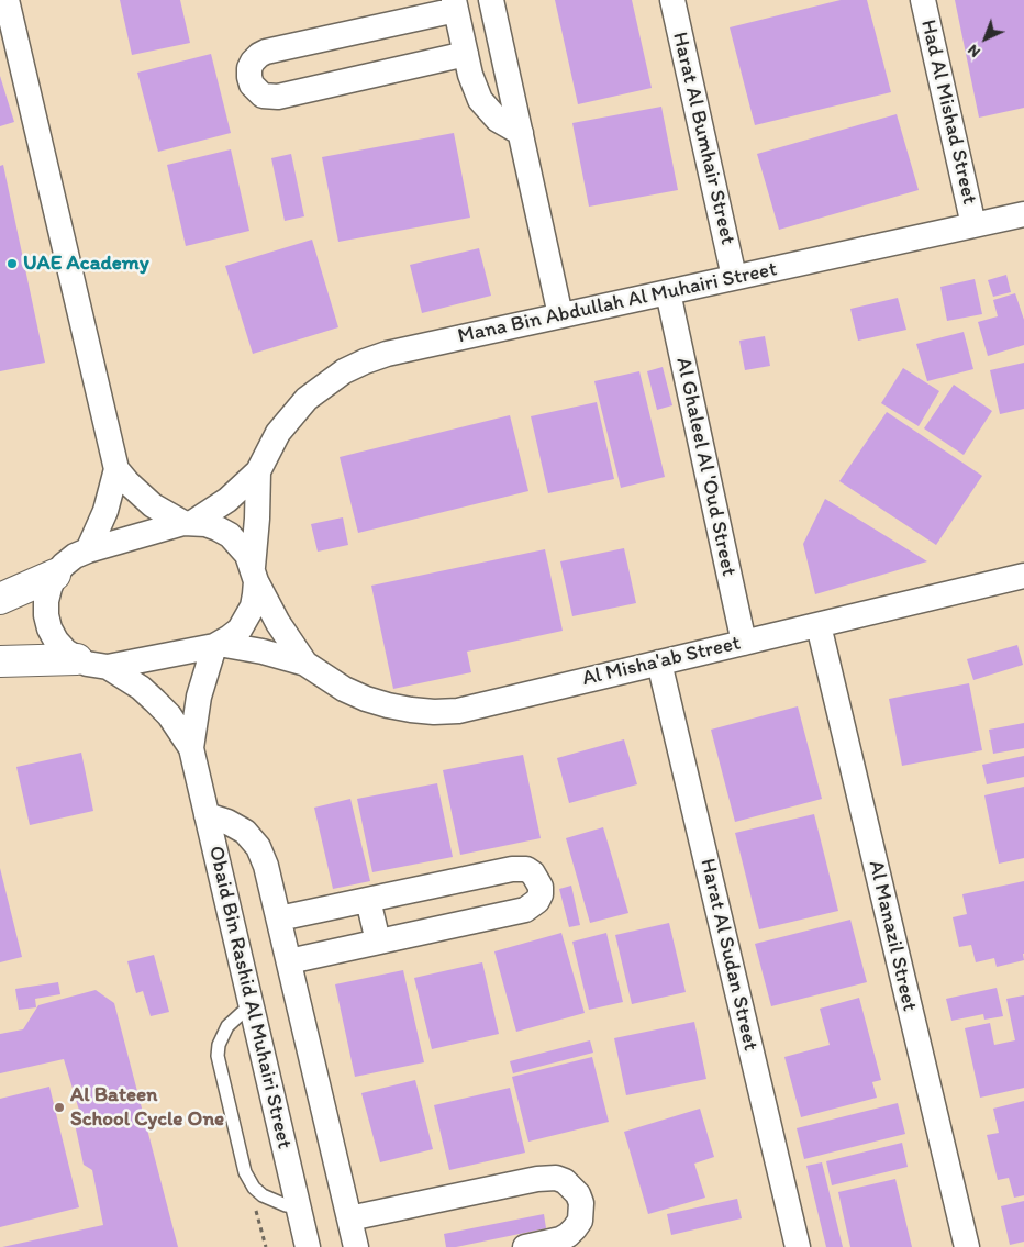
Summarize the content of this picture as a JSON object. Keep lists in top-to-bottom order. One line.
{"streets":{"street":["Had Al Mishad Street","Harat Al Bumhair Street","Mana Bin Abdullah Al Muhairi Street","Al Ghaleel Al 'Oud Street","Al Misha'ab Street","Al Manazil Street","Harat Al Sudan Street","Obaid Bin Rashid Al Muhairi Street"]},"crossings":[["Had Al Mishad Street","Mana Bin Abdullah Al Muhairi Street"],["Harat Al Bumhair Street","Mana Bin Abdullah Al Muhairi Street"],["Mana Bin Abdullah Al Muhairi Street","Al Ghaleel Al 'Oud Street"],["Mana Bin Abdullah Al Muhairi Street","Al Misha'ab Street"],["Mana Bin Abdullah Al Muhairi Street","Obaid Bin Rashid Al Muhairi Street"],["Al Ghaleel Al 'Oud Street","Al Misha'ab Street"],["Al Misha'ab Street","Al Manazil Street"],["Al Misha'ab Street","Harat Al Sudan Street"],["Al Misha'ab Street","Obaid Bin Rashid Al Muhairi Street"]],"places":["UAE Academy","Al Bateen School Cycle One"],"north":"bottom left"}
